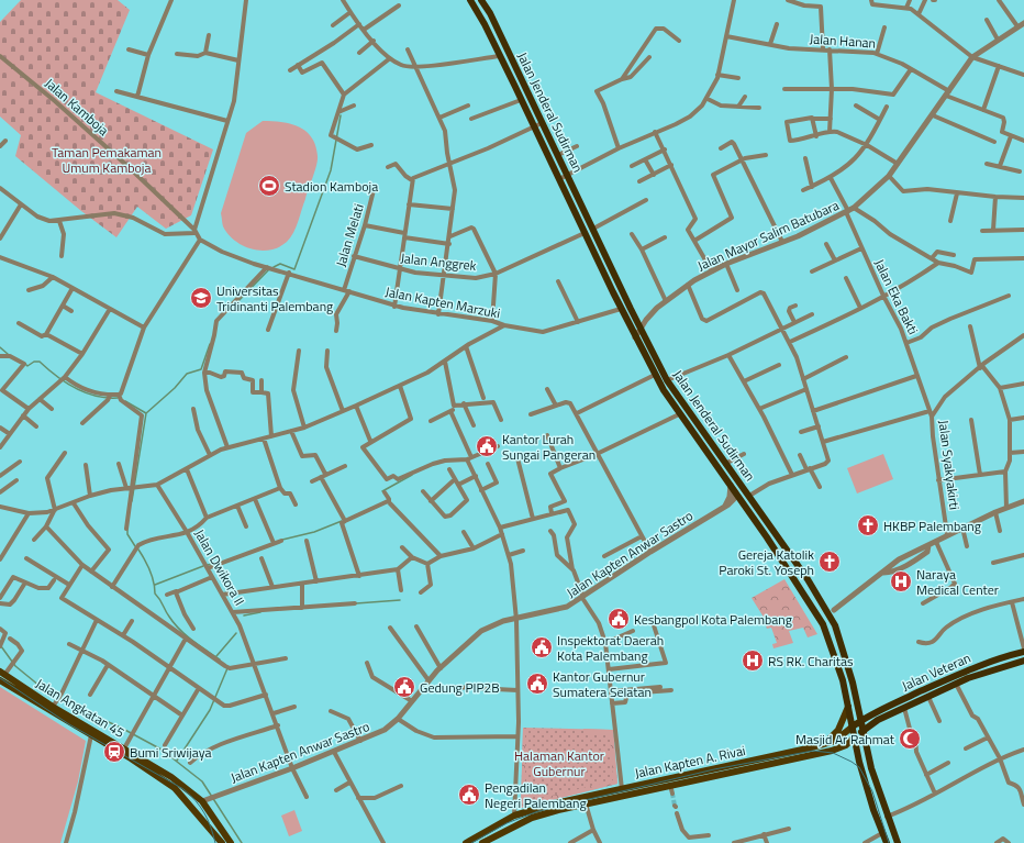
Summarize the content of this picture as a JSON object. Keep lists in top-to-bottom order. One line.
{"streets":{"highway":["Jalan Jenderal Sudirman","Jalan Veteran"],"main road":["Jalan Angkatan 45","Jalan Kapten A. Rivai"],"street":["Jalan Hanan","Jalan Kamboja","Jalan Melati","Jalan Mayor Salim Batubara","Jalan Anggrek","Jalan Eka Bakti","Jalan Kapten Marzuki","Jalan Syakyakirti","Jalan Kapten Anwar Sastro","Jalan Dwikora II"]},"crossings":[["Jalan Hanan","Jalan Mayor Salim Batubara"],["Jalan Kamboja","Jalan Kapten Marzuki"],["Jalan Jenderal Sudirman","Jalan Mayor Salim Batubara"],["Jalan Jenderal Sudirman","Jalan Anggrek"],["Jalan Jenderal Sudirman","Jalan Kapten Marzuki"],["Jalan Jenderal Sudirman","Jalan Kapten Anwar Sastro"],["Jalan Jenderal Sudirman","Jalan Veteran"],["Jalan Jenderal Sudirman","Jalan Kapten A. Rivai"],["Jalan Melati","Jalan Anggrek"],["Jalan Melati","Jalan Kapten Marzuki"],["Jalan Mayor Salim Batubara","Jalan Eka Bakti"],["Jalan Eka Bakti","Jalan Syakyakirti"],["Jalan Kapten Anwar Sastro","Jalan Dwikora II"],["Jalan Kapten Anwar Sastro","Jalan Angkatan 45"],["Jalan Veteran","Jalan Kapten A. Rivai"]],"parks":["Taman Pemakaman Umum Kamboja","Halaman Kantor Gubernur"],"places":{"sports":["Stadion Kamboja"],"school or university":["Universitas Tridinanti Palembang"],"public building":["Kantor Lurah Sungai Pangeran","Kesbangpol Kota Palembang","Inspektorat Daerah Kota Palembang","Kantor Gubernur Sumatera Selatan","Gedung PIP2B","Pengadilan Negeri Palembang"],"church":["HKBP Palembang","Gereja Katolik Paroki St. Yoseph"],"hospital":["Naraya Medical Center","RS RK. Charitas"],"mosque":["Masjid Ar Rahmat"],"station":["Bumi Sriwijaya"]}}
